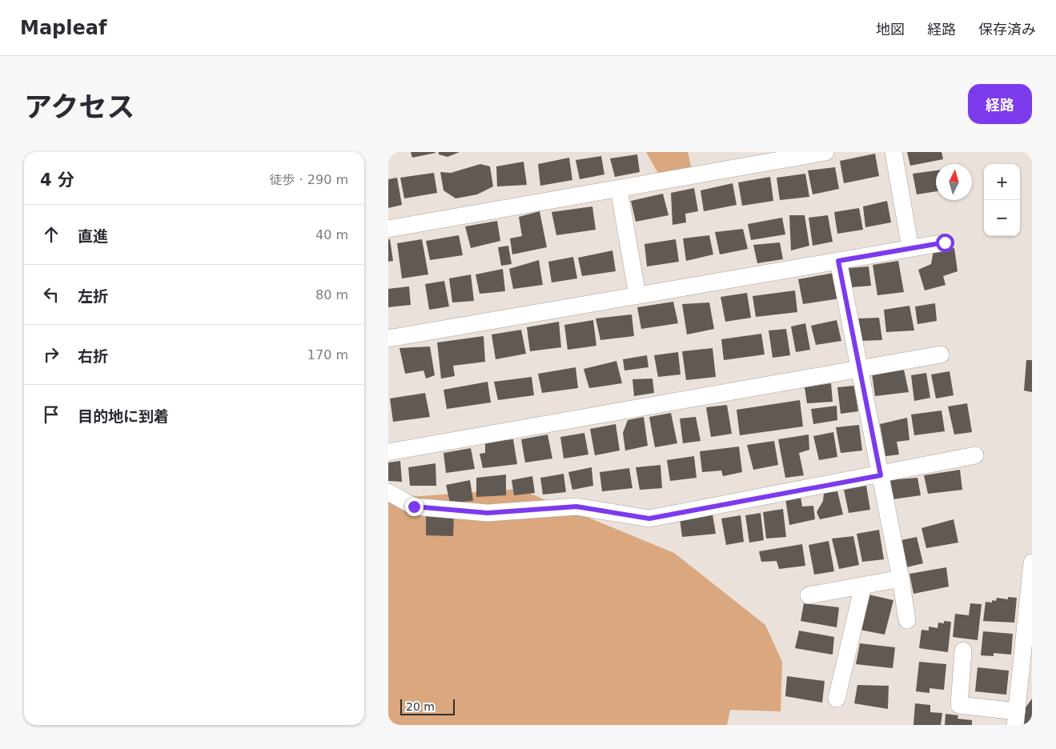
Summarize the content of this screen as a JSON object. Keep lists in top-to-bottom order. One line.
{"scale_bar":"20 m","north":"top","page":{"header":"Mapleaf","nav":["地図","経路","保存済み"],"title":"アクセス","buttons":"経路","heading":["4 分","徒歩 · 290 m"],"map_buttons":["+","−"],"list":[["直進","40 m"],["左折","80 m"],["右折","170 m"],"目的地に到着"],"scale":"20 m"}}
